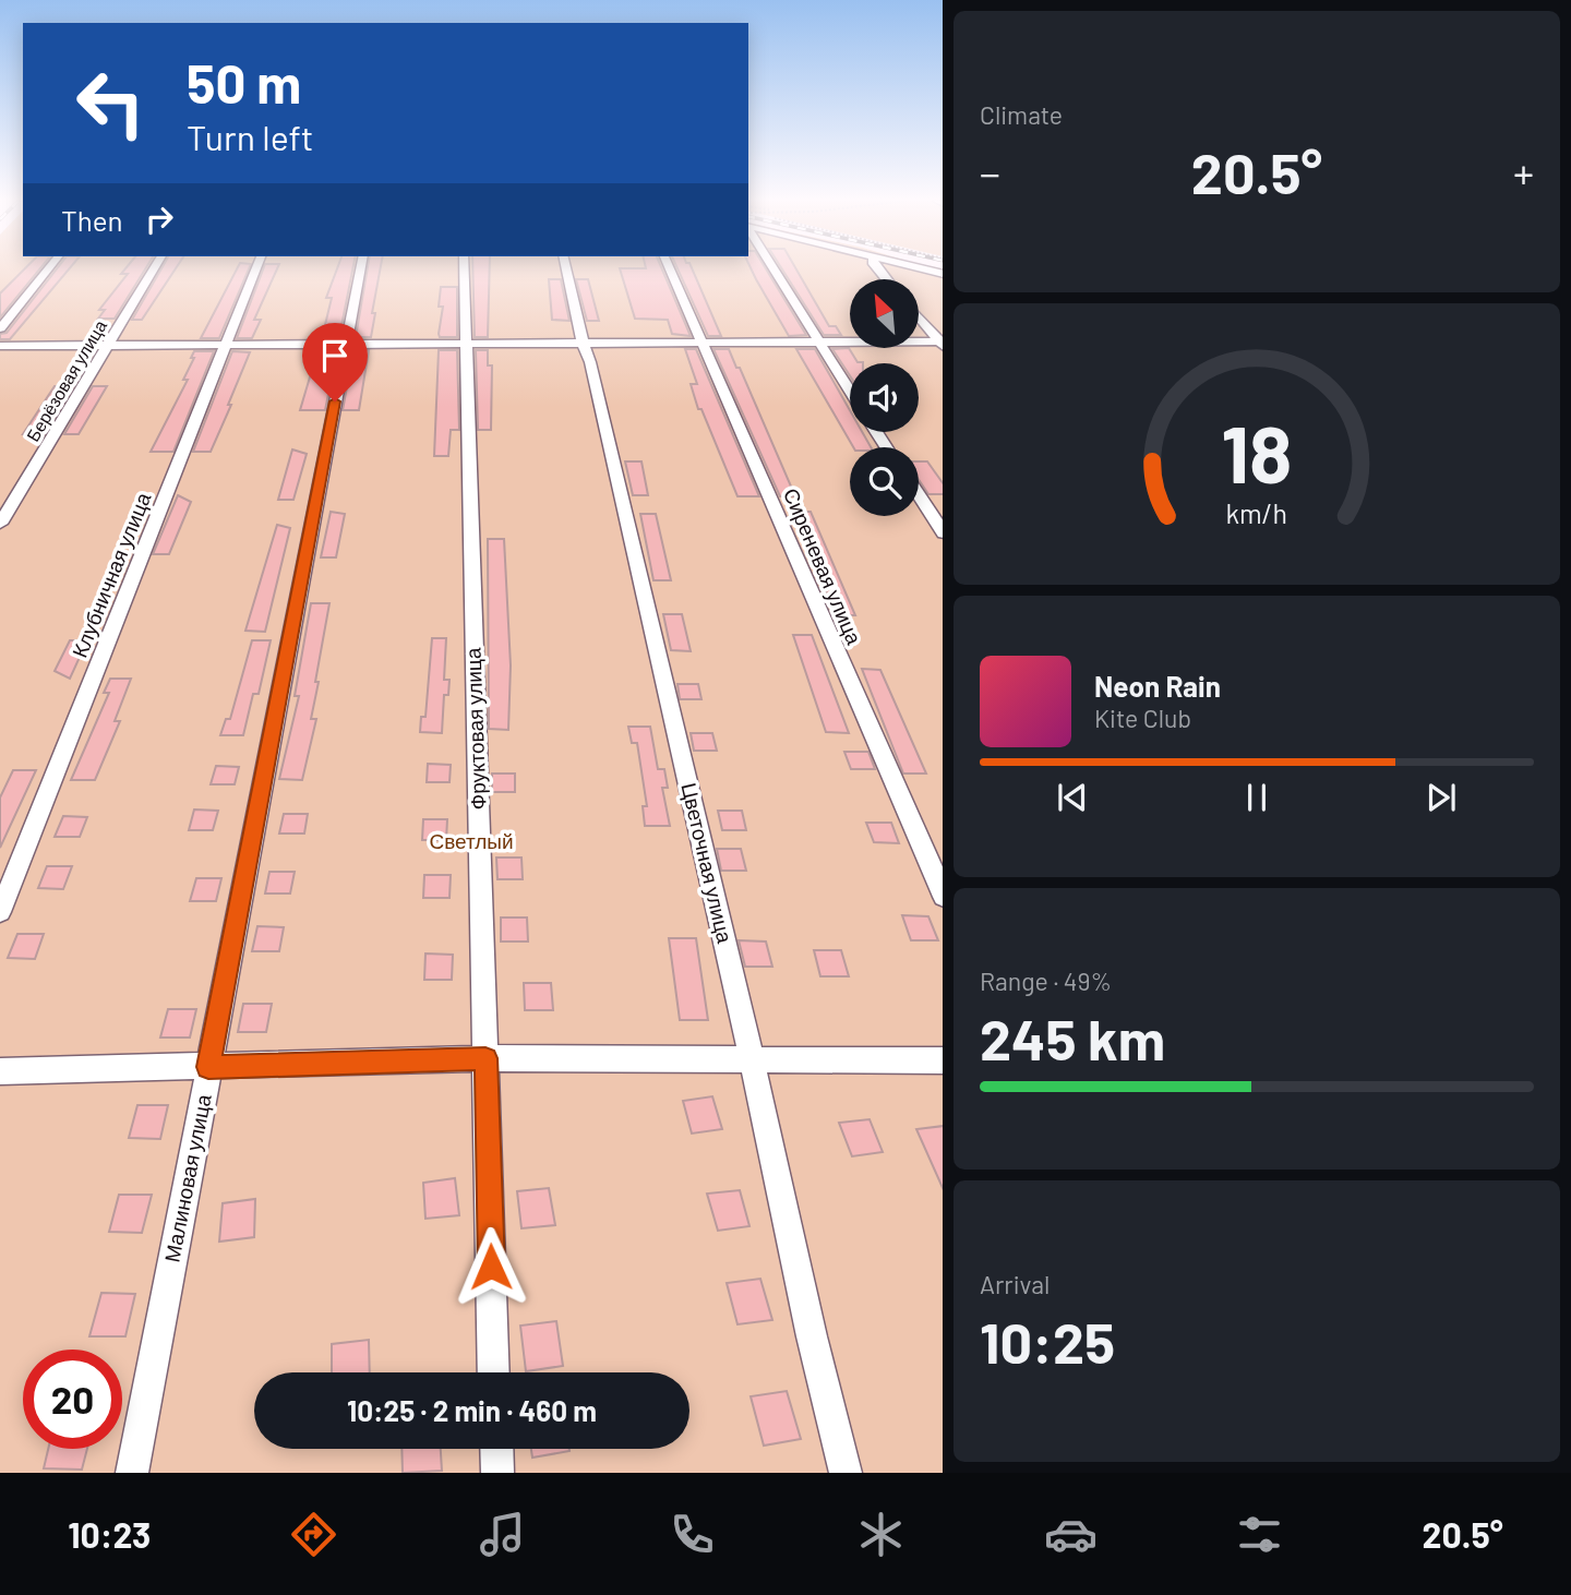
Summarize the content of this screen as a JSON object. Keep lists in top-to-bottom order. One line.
{"streets":{"street":["Берёзовая улица","Сиреневая улица","Клубничная улица","Фруктовая улица","Цветочная улица","Малиновая улица"]},"parks":["Светлый"],"north":"top left","page":{"tile":["Climate",["Range · 49%","245 km"],["Arrival","10:25"]],"turn":["50 m","Turn left"],"heat":["−","20.5°","+"],"then":"Then","song":["Neon Rain","Kite Club"],"limit":"20","trip":"10:25 · 2 min · 460 m","tabs":["10:23","20.5°"],"gauge":["18","km/h"]}}
